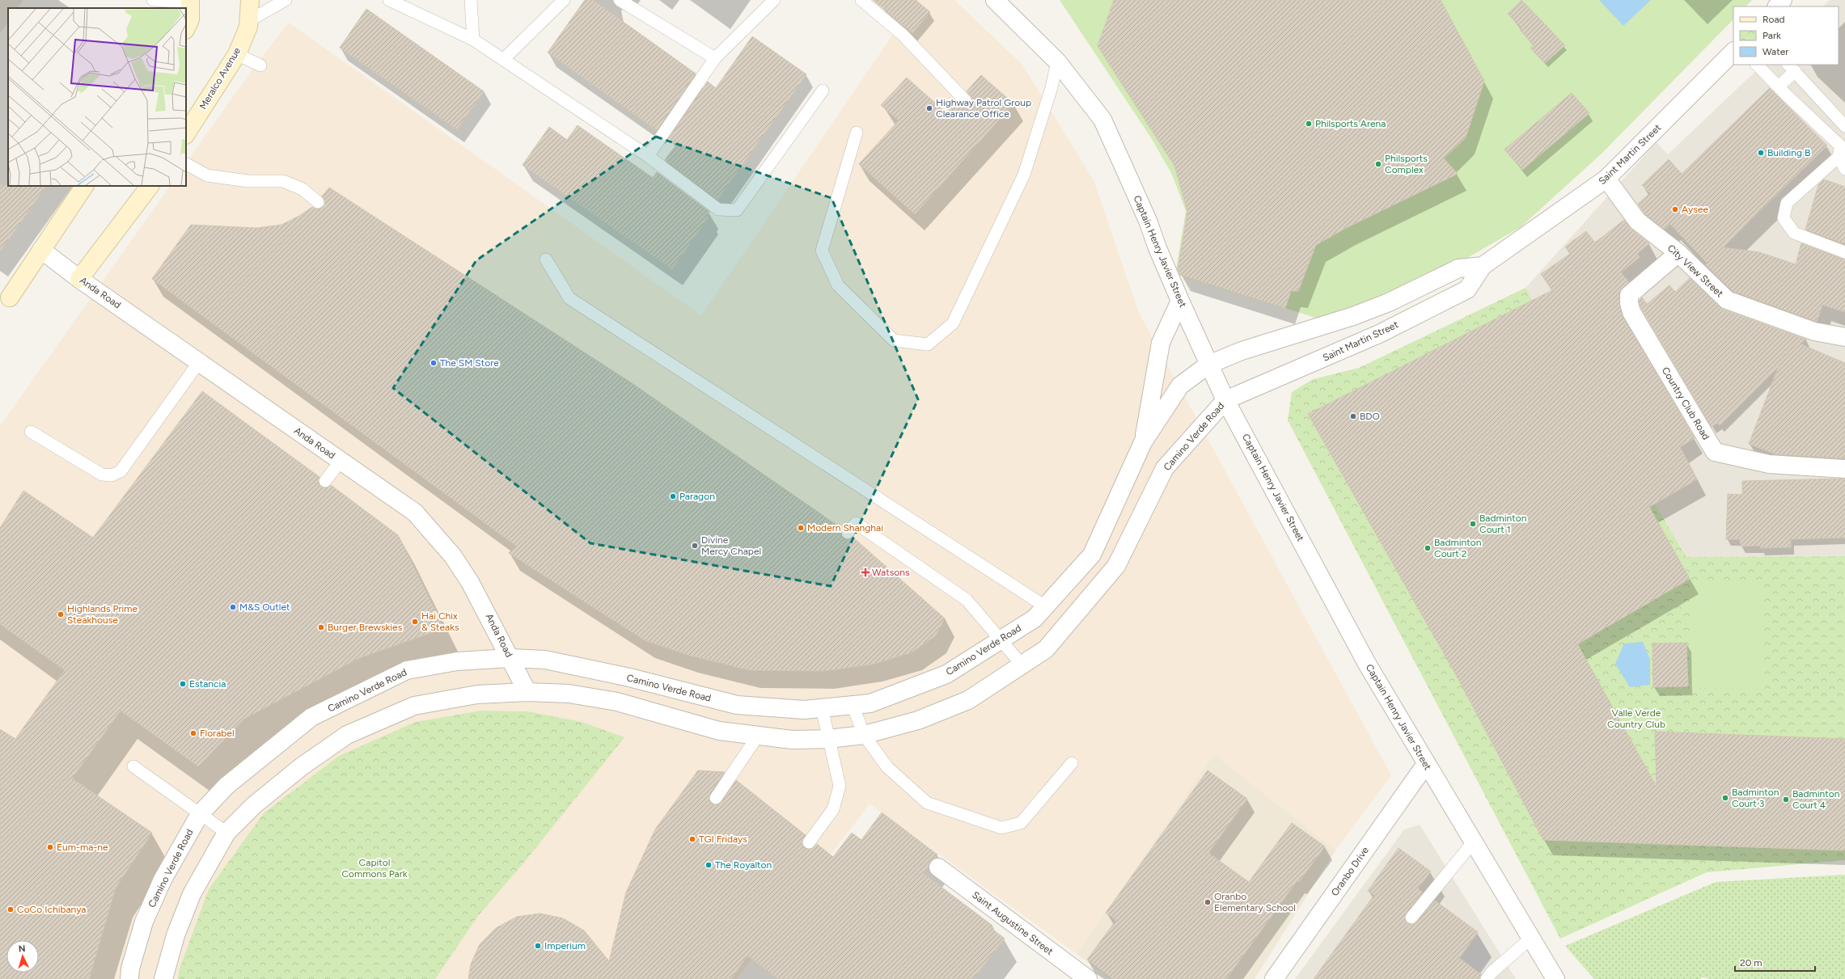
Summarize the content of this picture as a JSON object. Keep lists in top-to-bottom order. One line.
{"streets":{"main road":["Meralco Avenue"],"street":["Saint Martin Street","Captain Henry Javier Street","City View Street","Anda Road","Country Club Road","Camino Verde Road","Oranbo Drive","Saint Augustine Street"]},"crossings":[["Saint Martin Street","Captain Henry Javier Street"],["Saint Martin Street","City View Street"],["Saint Martin Street","Camino Verde Road"],["Captain Henry Javier Street","Camino Verde Road"],["Captain Henry Javier Street","Oranbo Drive"],["City View Street","Country Club Road"],["Anda Road","Camino Verde Road"]],"parks":["Valle Verde Country Club","Capitol Commons Park"],"places":{"other":["Highway Patrol Group Clearance Office","Philsports Arena","Building B","Philsports Complex","Aysee","The SM Store","BDO","Paragon","Badminton Court 1","Modern Shanghai","Divine Mercy Chapel","Badminton Court 2","M&S Outlet","Highlands Prime Steakhouse","Hai Chix & Steaks","Burger Brewskies","Estancia","Florabel","Badminton Court 3","Badminton Court 4","TGI Fridays","Eum-ma-ne","The Royalton","Oranbo Elementary School","CoCo Ichibanya","Imperium"],"health":["Watsons"]},"legend":["Road","Park","Water"],"scale_bar":"20 m","north":"top"}
